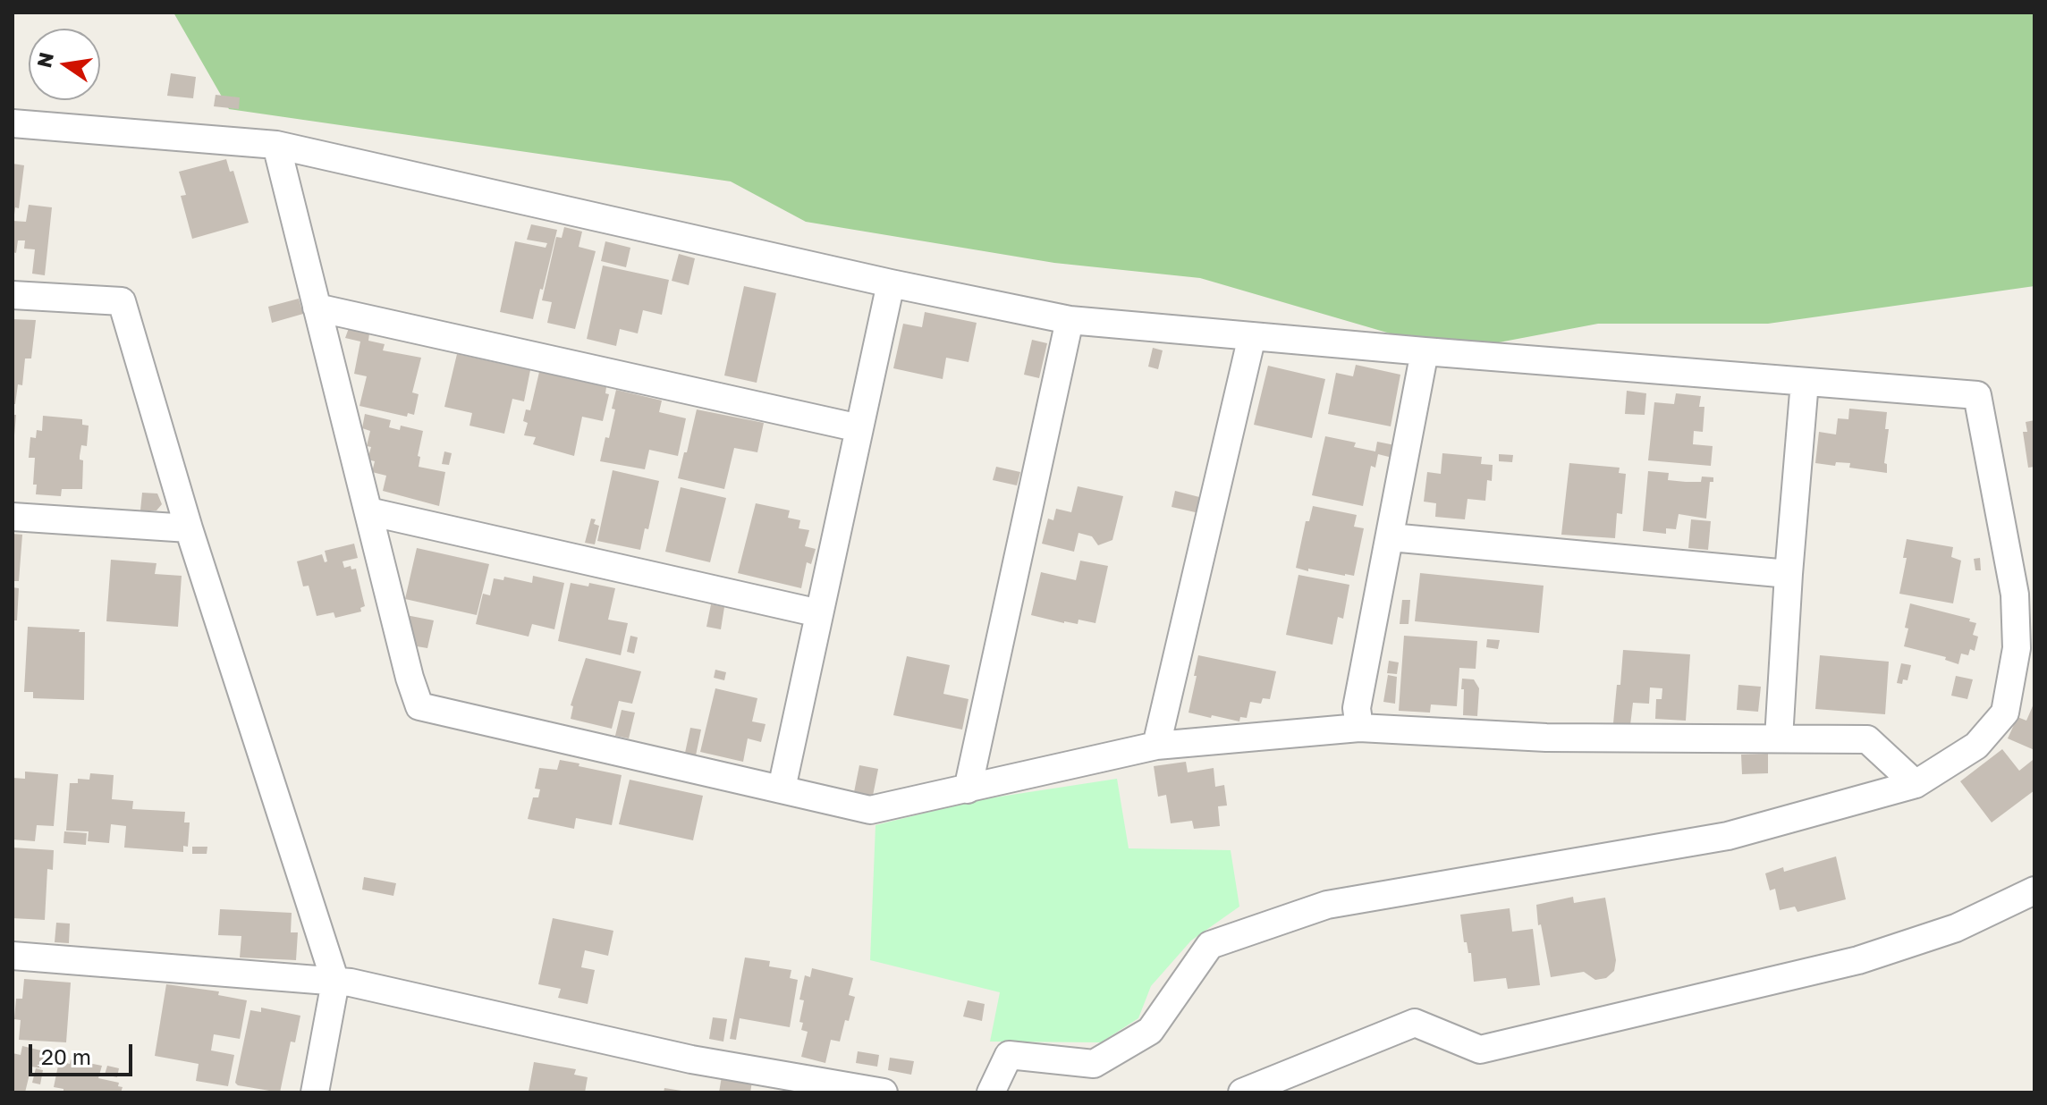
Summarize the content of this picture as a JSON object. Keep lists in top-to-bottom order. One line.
{"scale_bar":"20 m","north":"left"}
